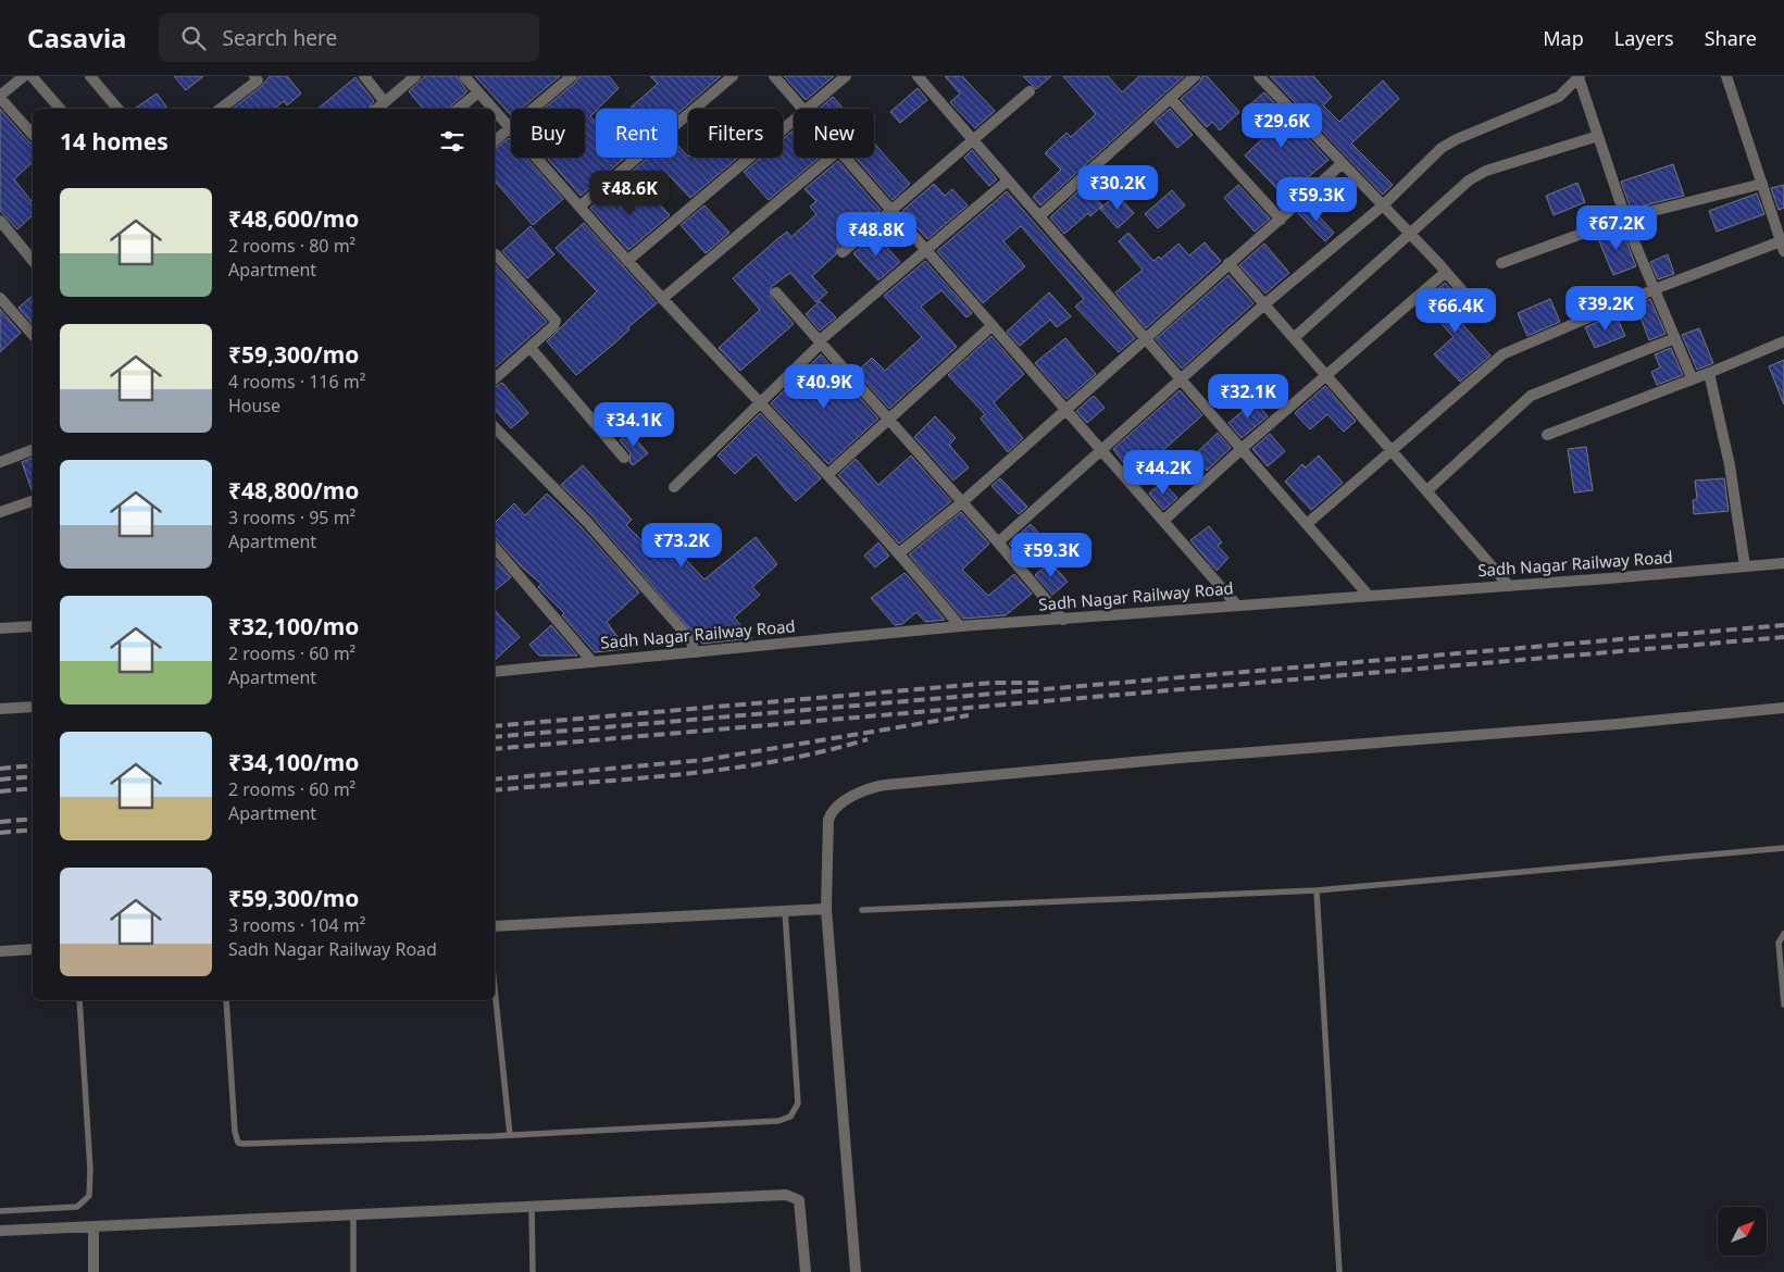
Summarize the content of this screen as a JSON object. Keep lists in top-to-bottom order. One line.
{"streets":{"street":["Sadh Nagar Railway Road"]},"north":"top right","page":{"header":"Casavia","search":"Search here","nav":["Map","Layers","Share"],"price":["₹29.6K","₹30.2K","₹48.6K","₹59.3K","₹67.2K","₹48.8K","₹39.2K","₹66.4K","₹40.9K","₹32.1K","₹34.1K","₹44.2K","₹73.2K","₹59.3K"],"chip":["Buy","Rent","Filters","New"],"heading":"14 homes","list":[{"name":"₹48,600/mo","note":"2 rooms · 80 m² · Apartment"},{"name":"₹59,300/mo","note":"4 rooms · 116 m² · House"},{"name":"₹48,800/mo","note":"3 rooms · 95 m² · Apartment"},{"name":"₹32,100/mo","note":"2 rooms · 60 m² · Apartment"},{"name":"₹34,100/mo","note":"2 rooms · 60 m² · Apartment"},{"name":"₹59,300/mo","note":"3 rooms · 104 m² · Sadh Nagar Railway Road"}]}}
